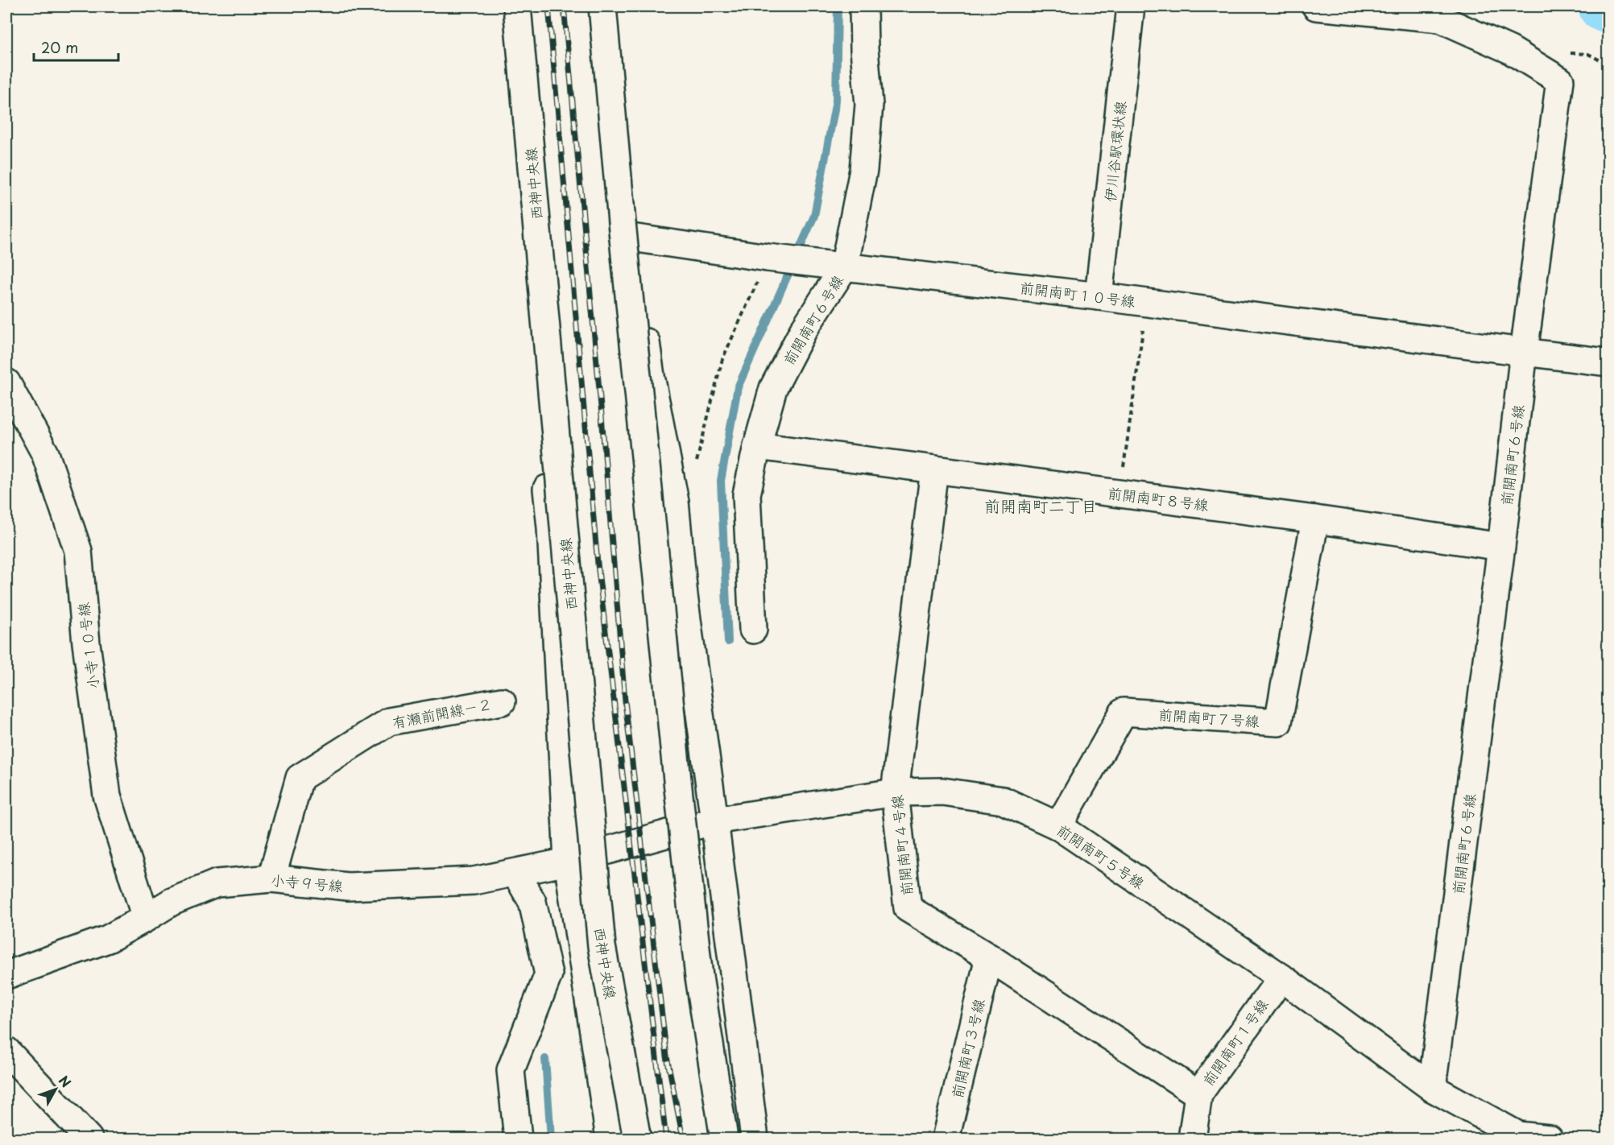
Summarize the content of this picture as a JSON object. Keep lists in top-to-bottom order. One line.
{"streets":{"street":["伊川谷駅環状線","西神中央線","前開南町１０号線","前開南町６号線","前開南町８号線","小寺１０号線","有瀬前開線－２","前開南町７号線","前開南町４号線","前開南町５号線","小寺９号線","前開南町１号線","前開南町３号線"]},"crossings":[["伊川谷駅環状線","前開南町１０号線"],["西神中央線","前開南町５号線"],["西神中央線","小寺９号線"],["前開南町１０号線","前開南町６号線"],["前開南町６号線","前開南町８号線"],["前開南町６号線","前開南町５号線"],["前開南町８号線","前開南町７号線"],["前開南町８号線","前開南町４号線"],["小寺１０号線","小寺９号線"],["有瀬前開線－２","小寺９号線"],["前開南町７号線","前開南町５号線"],["前開南町４号線","前開南町５号線"],["前開南町４号線","前開南町１号線"],["前開南町４号線","前開南町３号線"],["前開南町５号線","小寺９号線"],["前開南町５号線","前開南町１号線"]],"districts":["前開南町二丁目"],"scale_bar":"20 m","north":"top right"}
